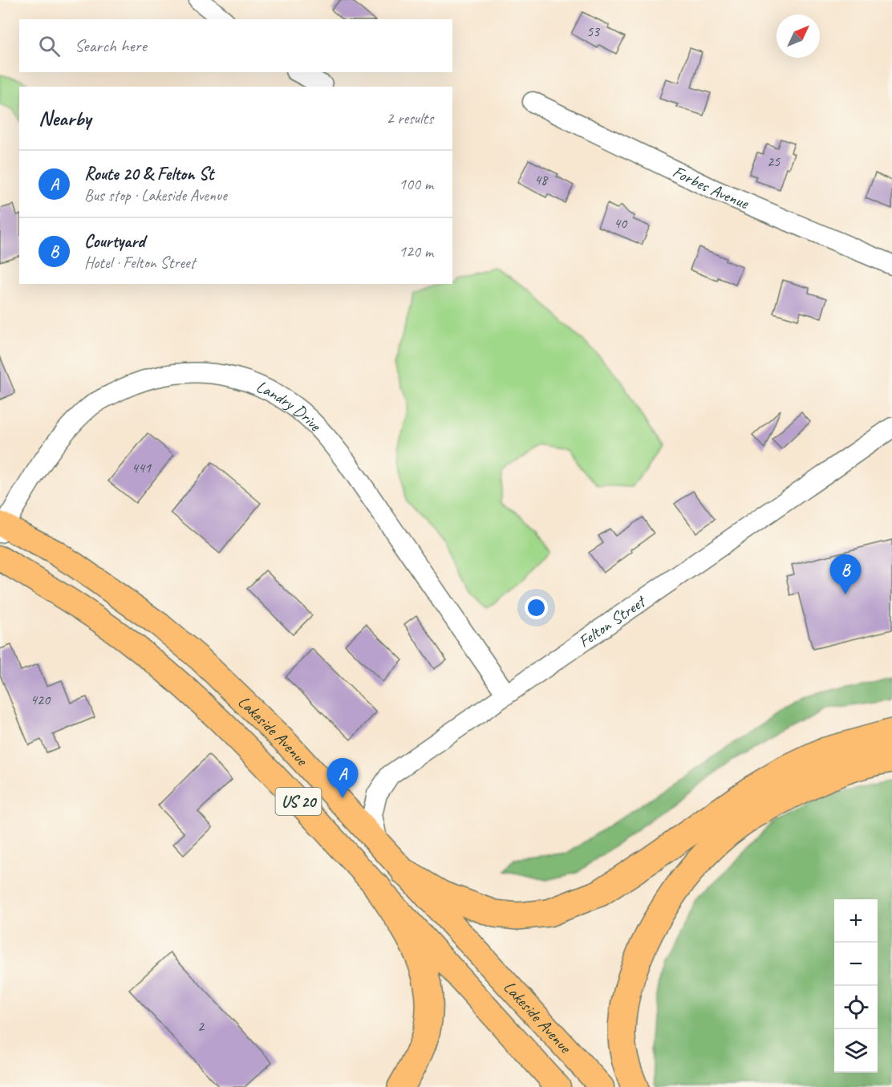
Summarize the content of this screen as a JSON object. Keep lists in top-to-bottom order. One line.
{"streets":{"main road":["Lakeside Avenue","US 20"],"street":["Forbes Avenue","Landry Drive","Felton Street"]},"crossings":[["Landry Drive","Felton Street"],["Landry Drive","Lakeside Avenue"],["Felton Street","Lakeside Avenue"]],"house_numbers":["53","25","48","40","441","420","2"],"north":"top right","page":{"search":"Search here","heading":["Nearby","2 results"],"list":[{"mark":"A","name":"Route 20 & Felton St","note":"Bus stop · Lakeside Avenue","value":"100 m"},{"mark":"B","name":"Courtyard","note":"Hotel · Felton Street","value":"120 m"}],"pins":["B","A"],"map_buttons":["+","−"]}}
